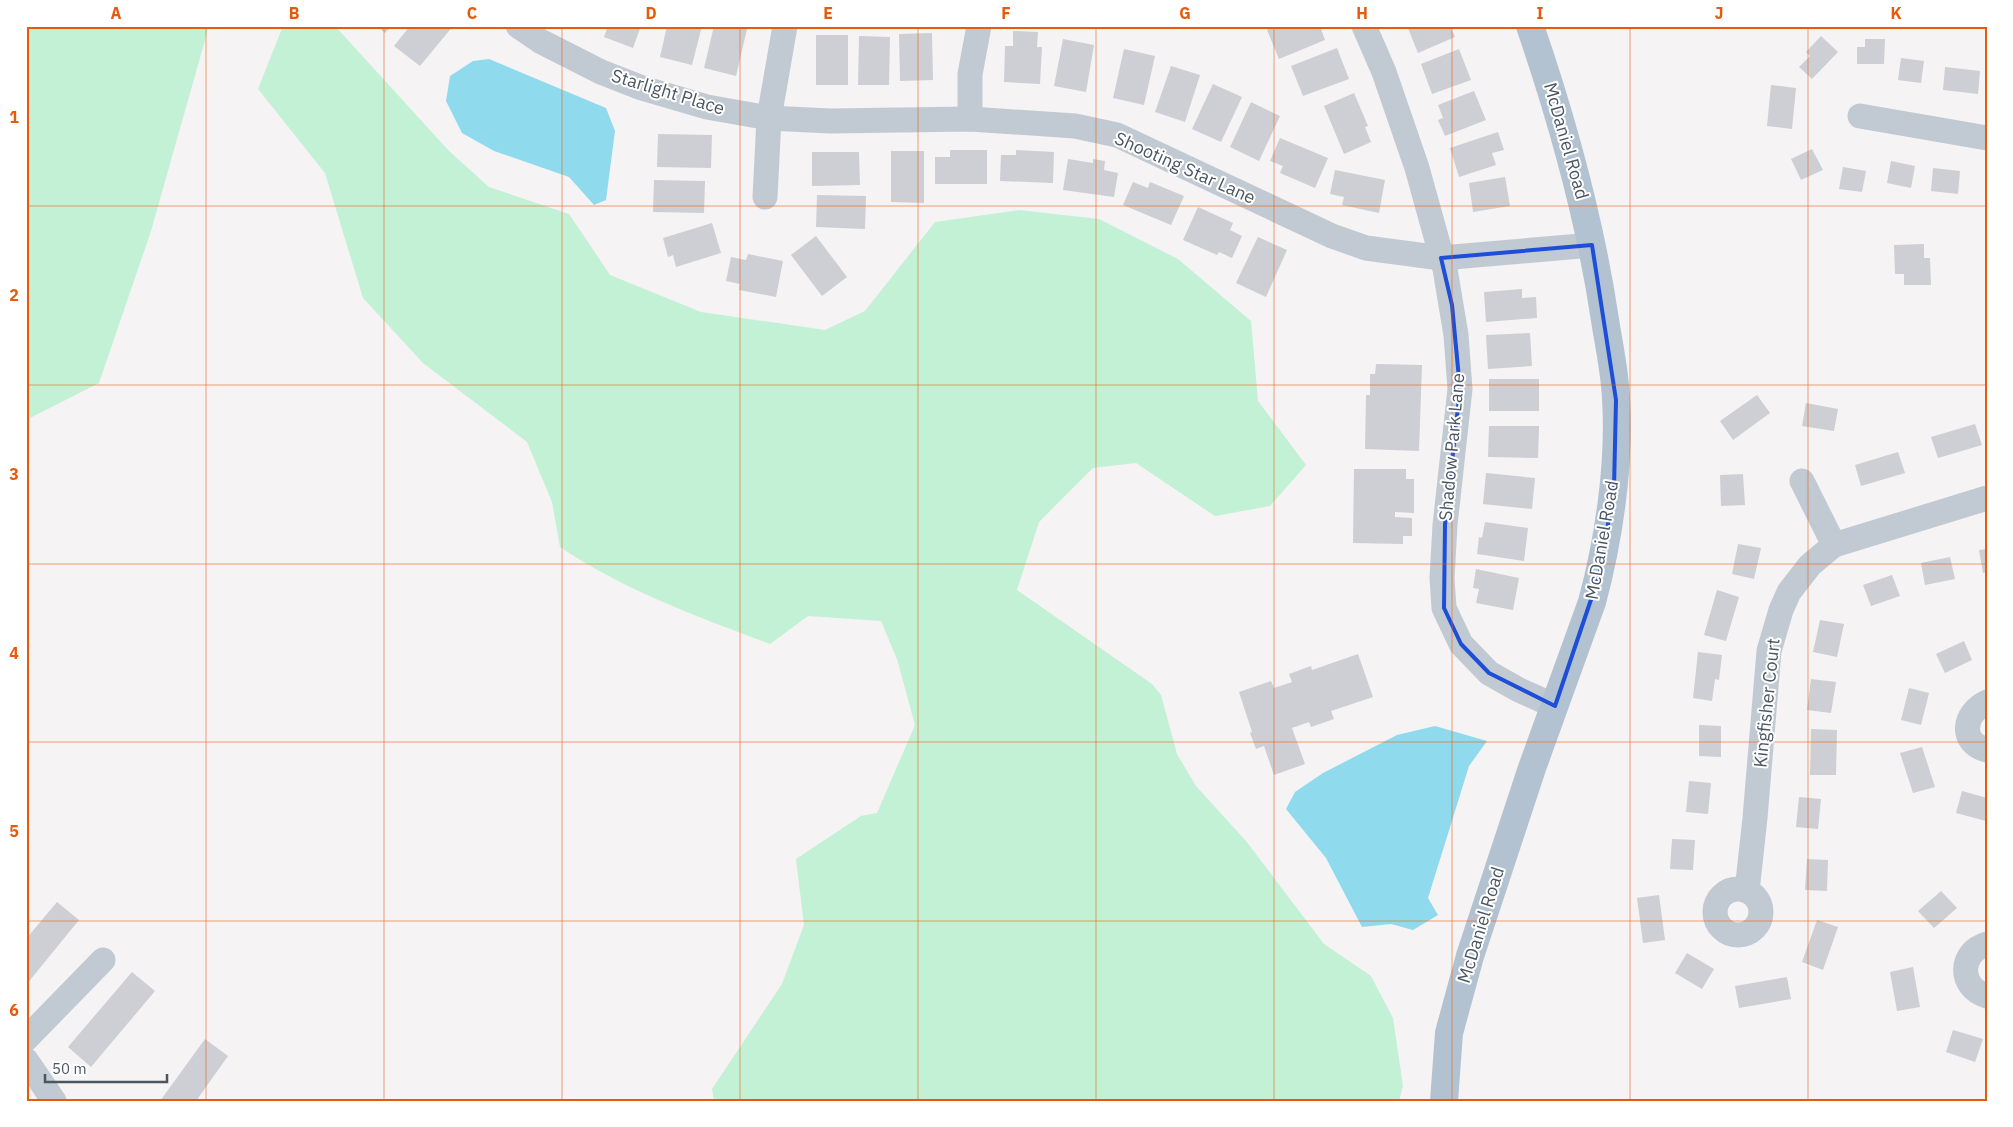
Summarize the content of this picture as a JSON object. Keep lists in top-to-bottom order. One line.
{"streets":{"main road":["McDaniel Road"],"street":["Starlight Place","Shooting Star Lane","Shadow Park Lane","Kingfisher Court"]},"crossings":[["Starlight Place","Shooting Star Lane"],["McDaniel Road","Shooting Star Lane"],["McDaniel Road","Shadow Park Lane"],["Shooting Star Lane","Shadow Park Lane"]],"scale_bar":"50 m","grid":{"columns":["A","B","C","D","E","F","G","H","I","J","K"],"rows":["1","2","3","4","5","6"]}}
